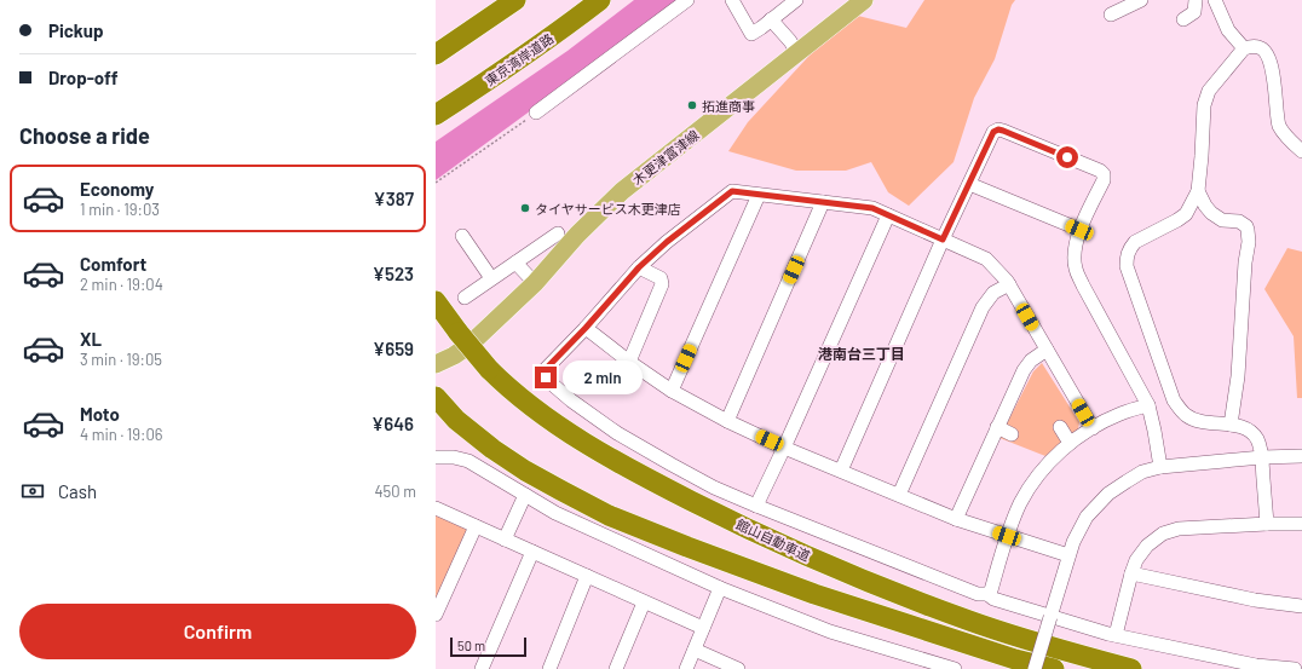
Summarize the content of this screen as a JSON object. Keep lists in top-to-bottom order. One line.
{"streets":{"highway":["東京湾岸道路","館山自動車道"],"main road":["木更津富津線"]},"districts":["港南台三丁目"],"places":["拓進商事","タイヤサービス木更津店"],"scale_bar":"50 m","page":{"banner":["Pickup","Drop-off"],"heading":"Choose a ride","list":[{"name":"Economy","note":"1 min · 19:03","value":"¥387"},{"name":"Comfort","note":"2 min · 19:04","value":"¥523"},{"name":"XL","note":"3 min · 19:05","value":"¥659"},{"name":"Moto","note":"4 min · 19:06","value":"¥646"}],"bubble":"2 min","pay":["Cash","450 m"],"buttons":"Confirm","scale":"50 m"}}
